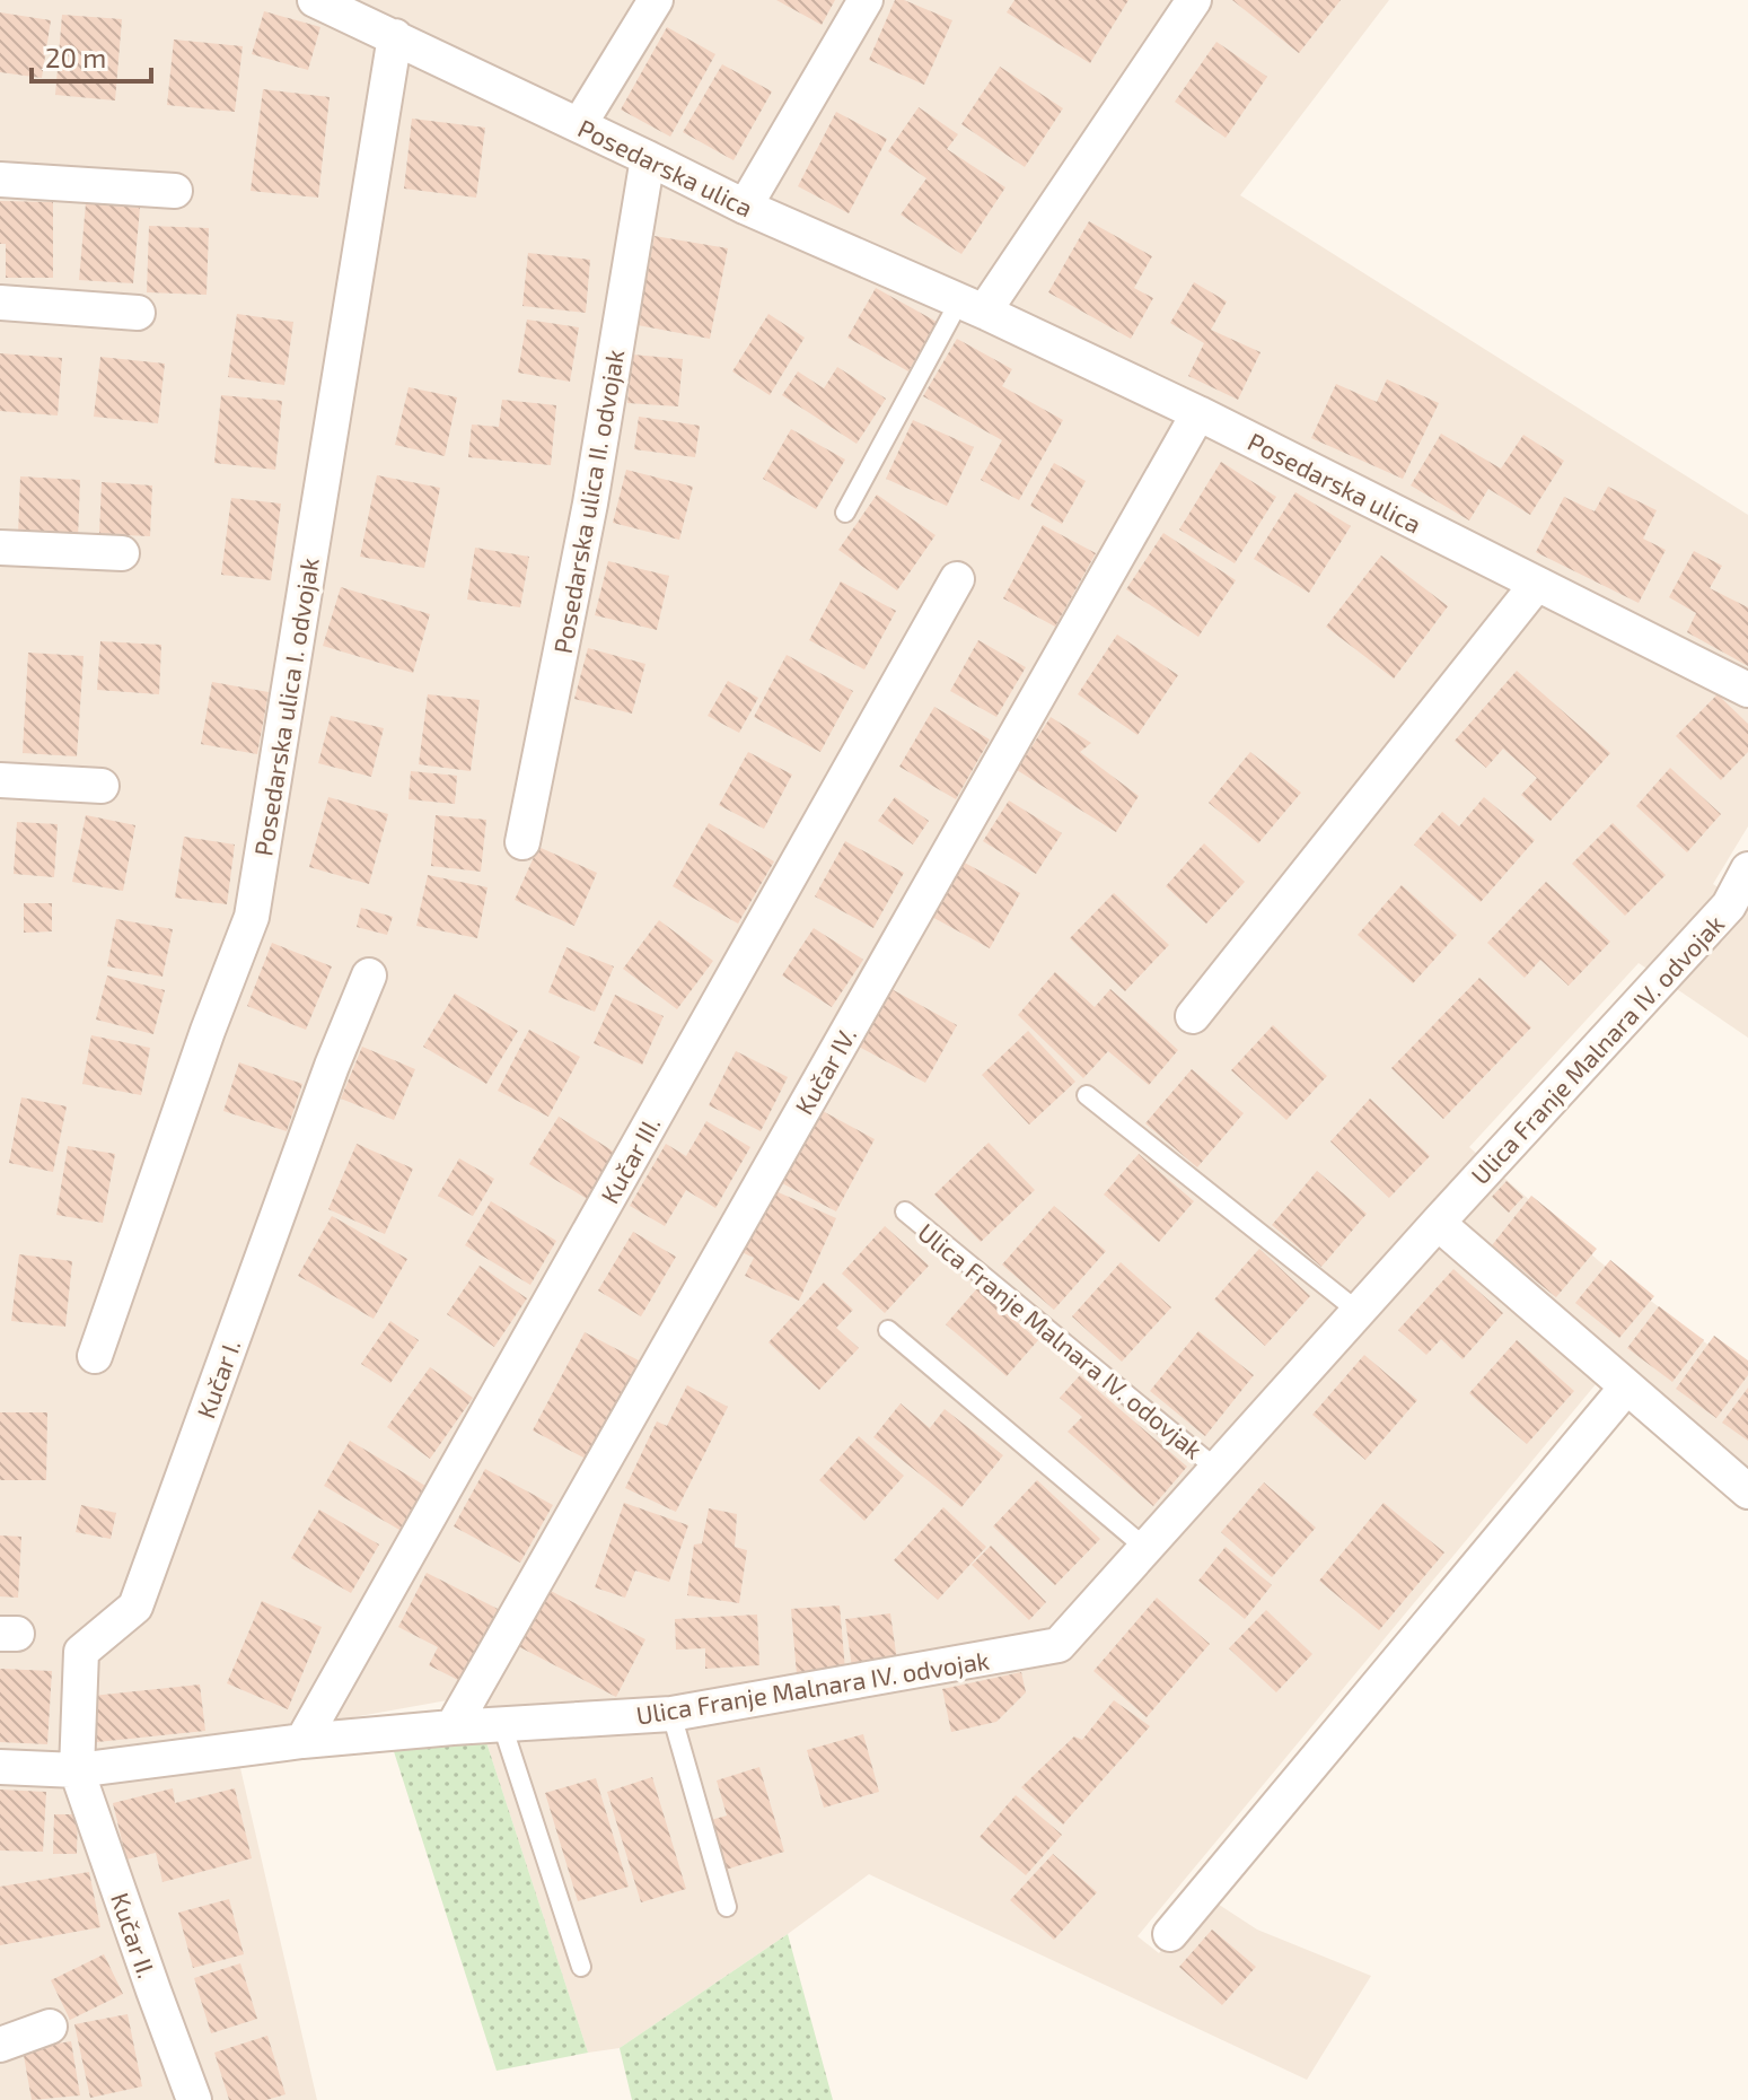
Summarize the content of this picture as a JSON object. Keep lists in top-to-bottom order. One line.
{"streets":{"street":["Posedarska ulica","Posedarska ulica II. odvojak","Posedarska ulica I. odvojak","Ulica Franje Malnara IV. odvojak","Kučar IV.","Kučar III.","Kučar I.","Kučar II."],"lane":["Ulica Franje Malnara IV. odovjak"]},"crossings":[["Posedarska ulica","Posedarska ulica II. odvojak"],["Posedarska ulica","Posedarska ulica I. odvojak"],["Posedarska ulica","Kučar IV."],["Ulica Franje Malnara IV. odvojak","Kučar IV."],["Ulica Franje Malnara IV. odvojak","Kučar III."],["Ulica Franje Malnara IV. odvojak","Ulica Franje Malnara IV. odovjak"],["Ulica Franje Malnara IV. odvojak","Kučar I."],["Ulica Franje Malnara IV. odvojak","Kučar II."],["Kučar I.","Kučar II."]],"scale_bar":"20 m"}
